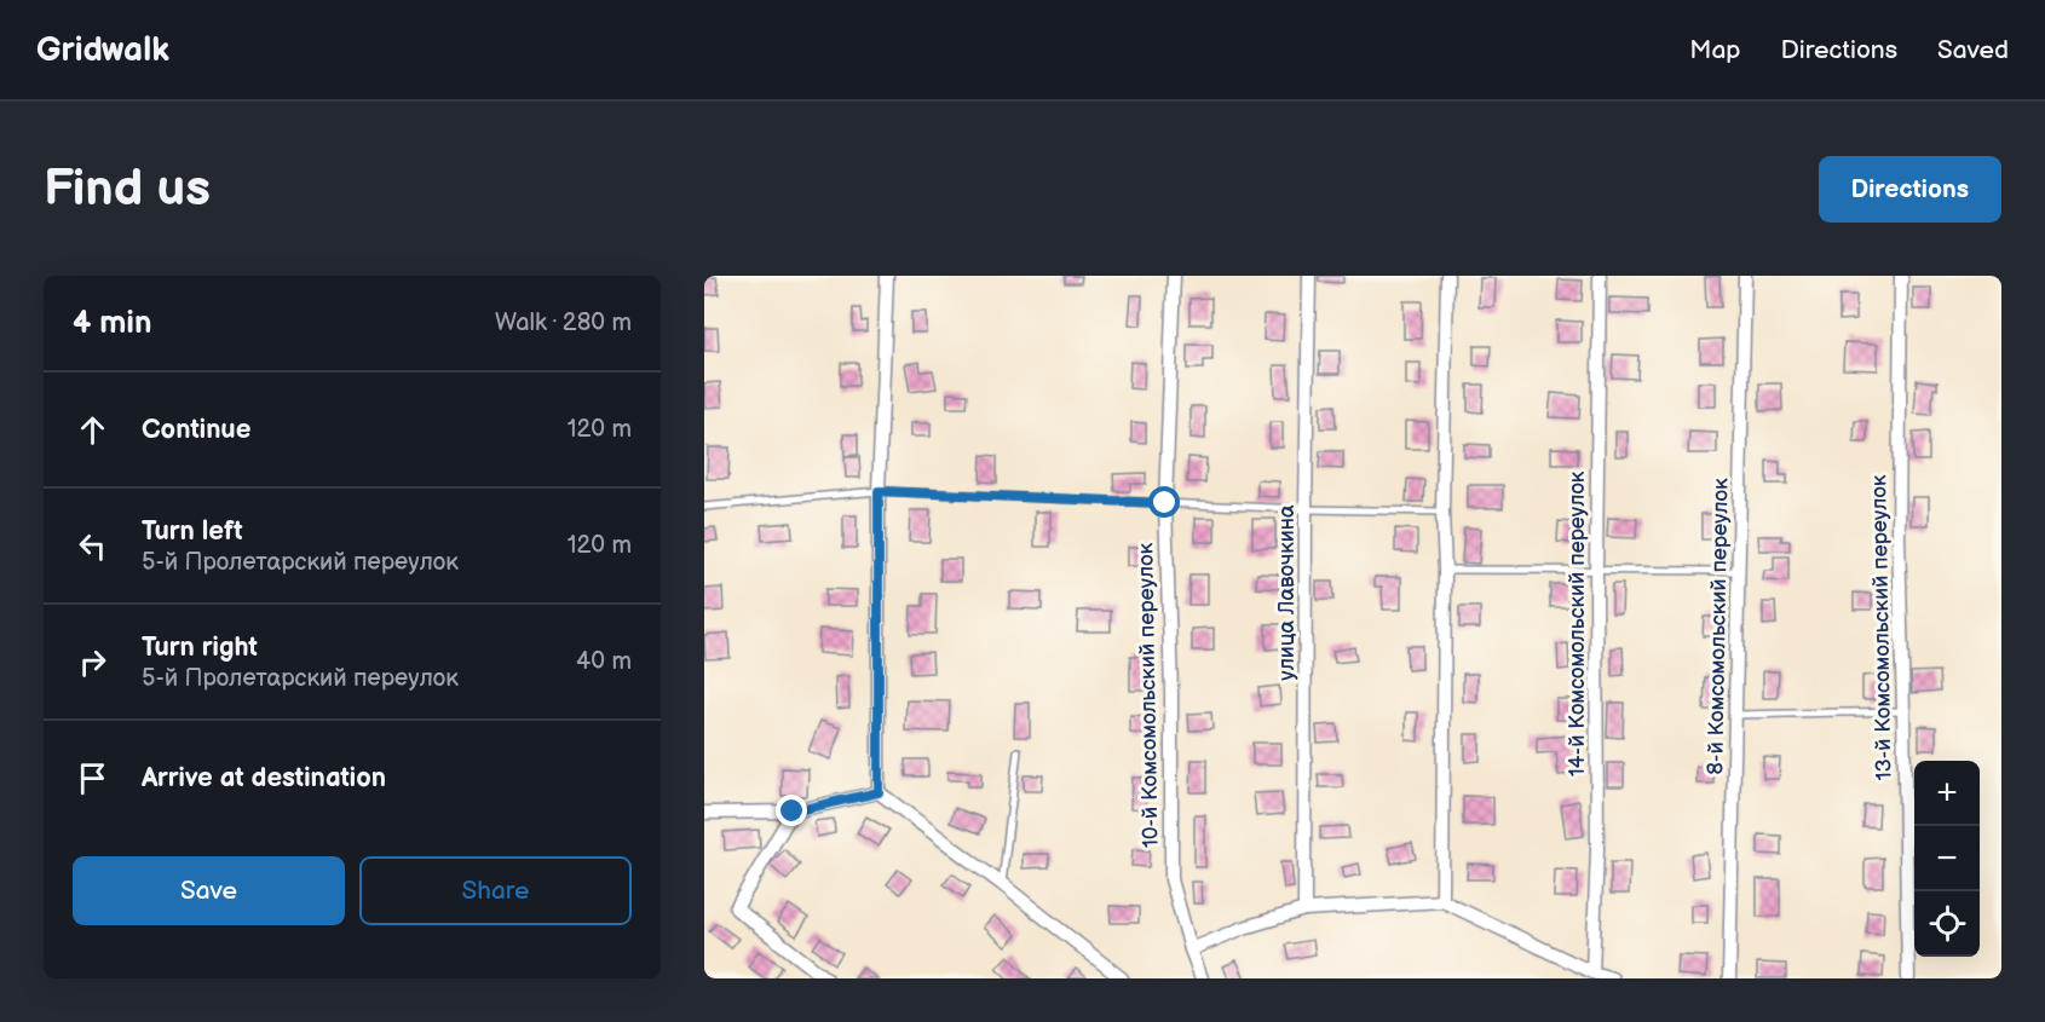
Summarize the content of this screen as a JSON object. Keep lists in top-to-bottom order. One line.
{"streets":{"street":["улица Лавочкина","14-й Комсомольский переулок","8-й Комсомольский переулок","13-й Комсомольский переулок","10-й Комсомольский переулок"]},"page":{"header":"Gridwalk","nav":["Map","Directions","Saved"],"buttons":["Directions",["Save","Share"]],"title":"Find us","heading":["4 min","Walk · 280 m"],"list":[["Continue","120 m"],["Turn left","5-й Пролетарский переулок","120 m"],["Turn right","5-й Пролетарский переулок","40 m"],"Arrive at destination"],"map_buttons":["+","−"]}}
